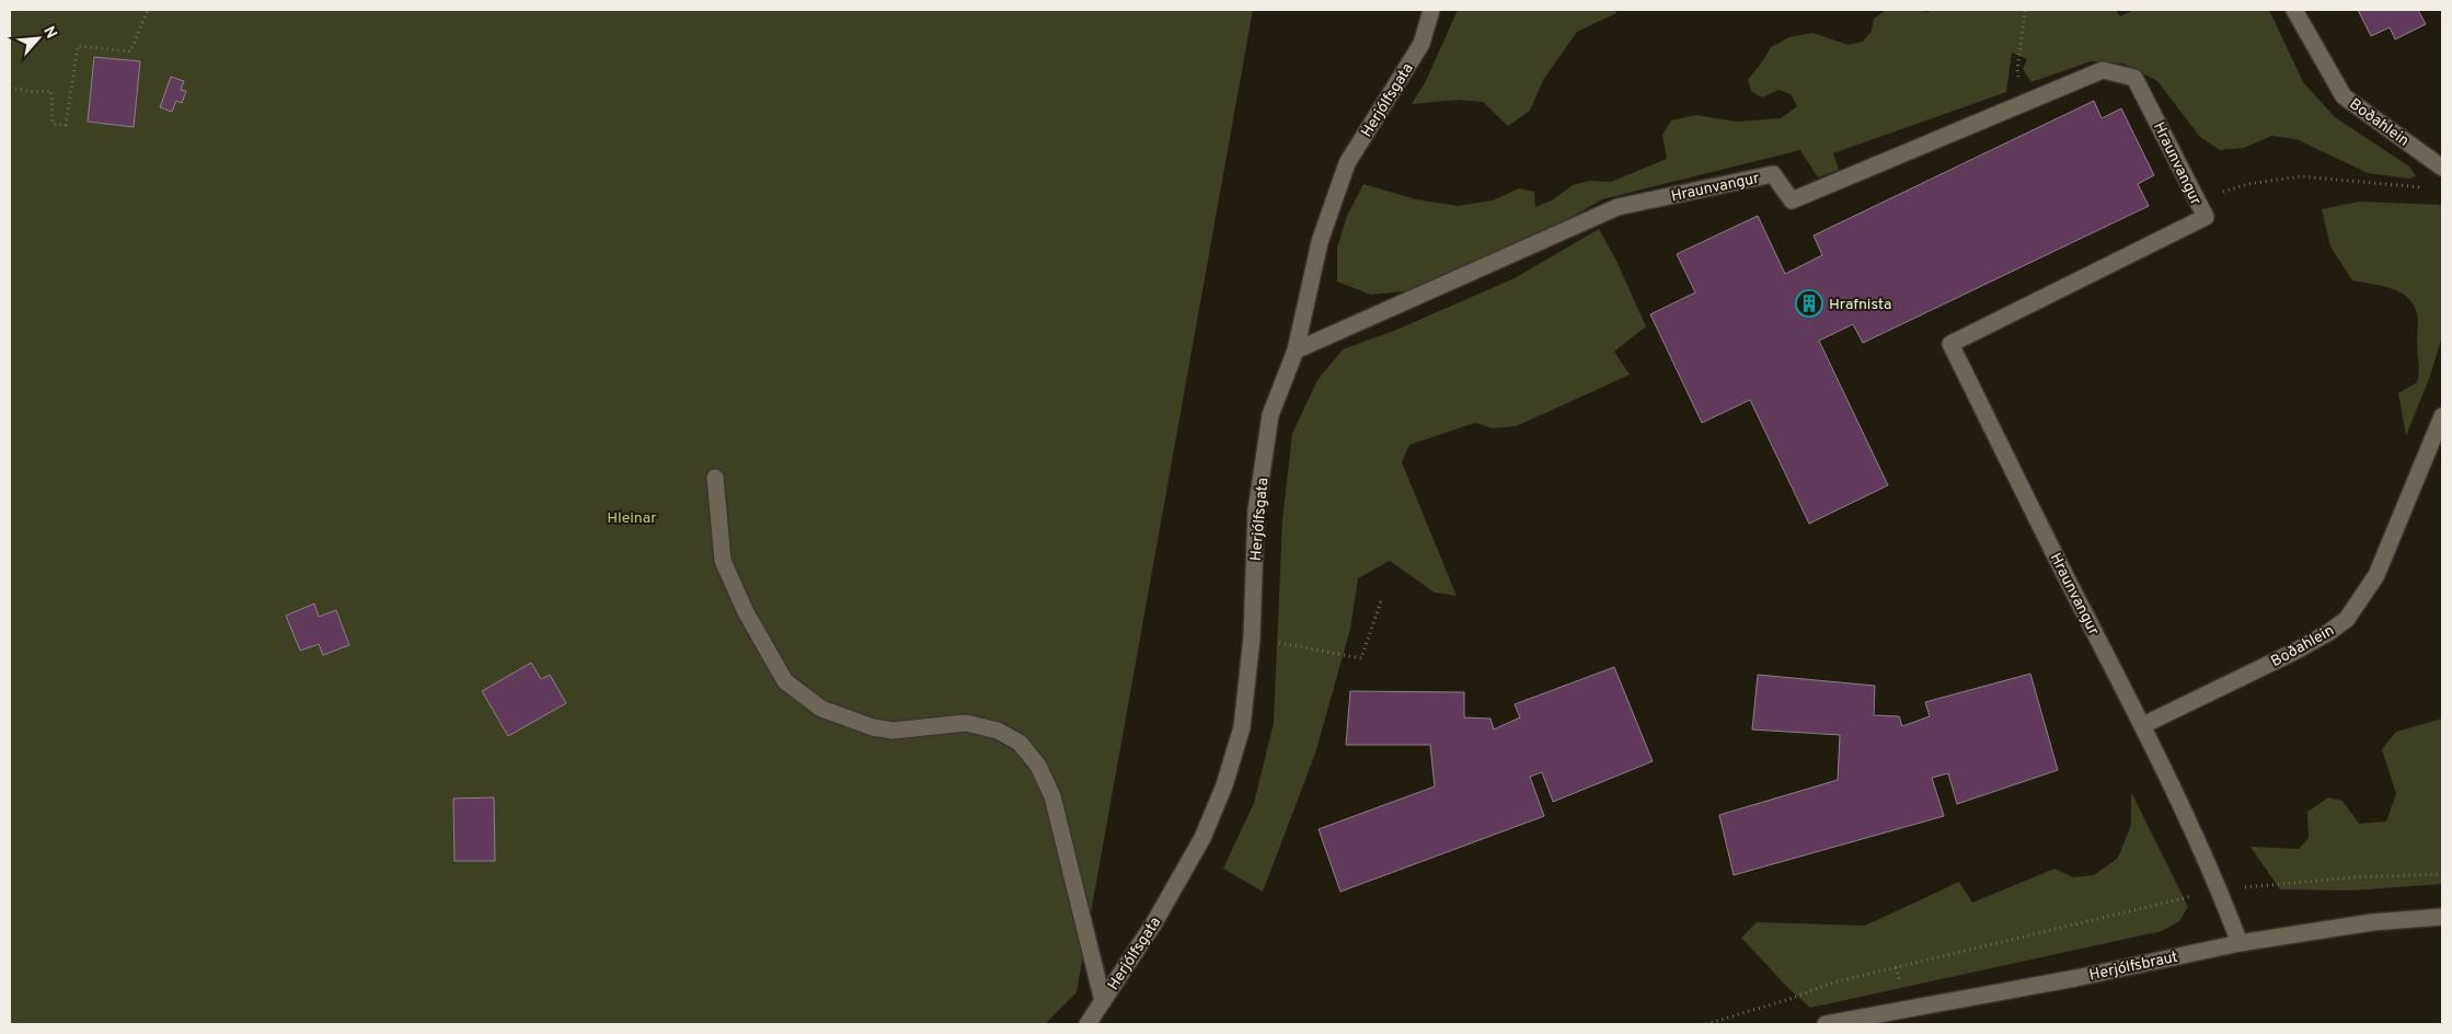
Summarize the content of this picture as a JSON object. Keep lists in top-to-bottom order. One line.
{"streets":{"street":["Herjólfsgata","Boðahlein","Hraunvangur","Herjólfsbraut"]},"crossings":[["Herjólfsgata","Hraunvangur"],["Boðahlein","Hraunvangur"],["Hraunvangur","Herjólfsbraut"]],"parks":["Hleinar"],"places":{"building":["Hrafnista"]},"north":"top right"}
